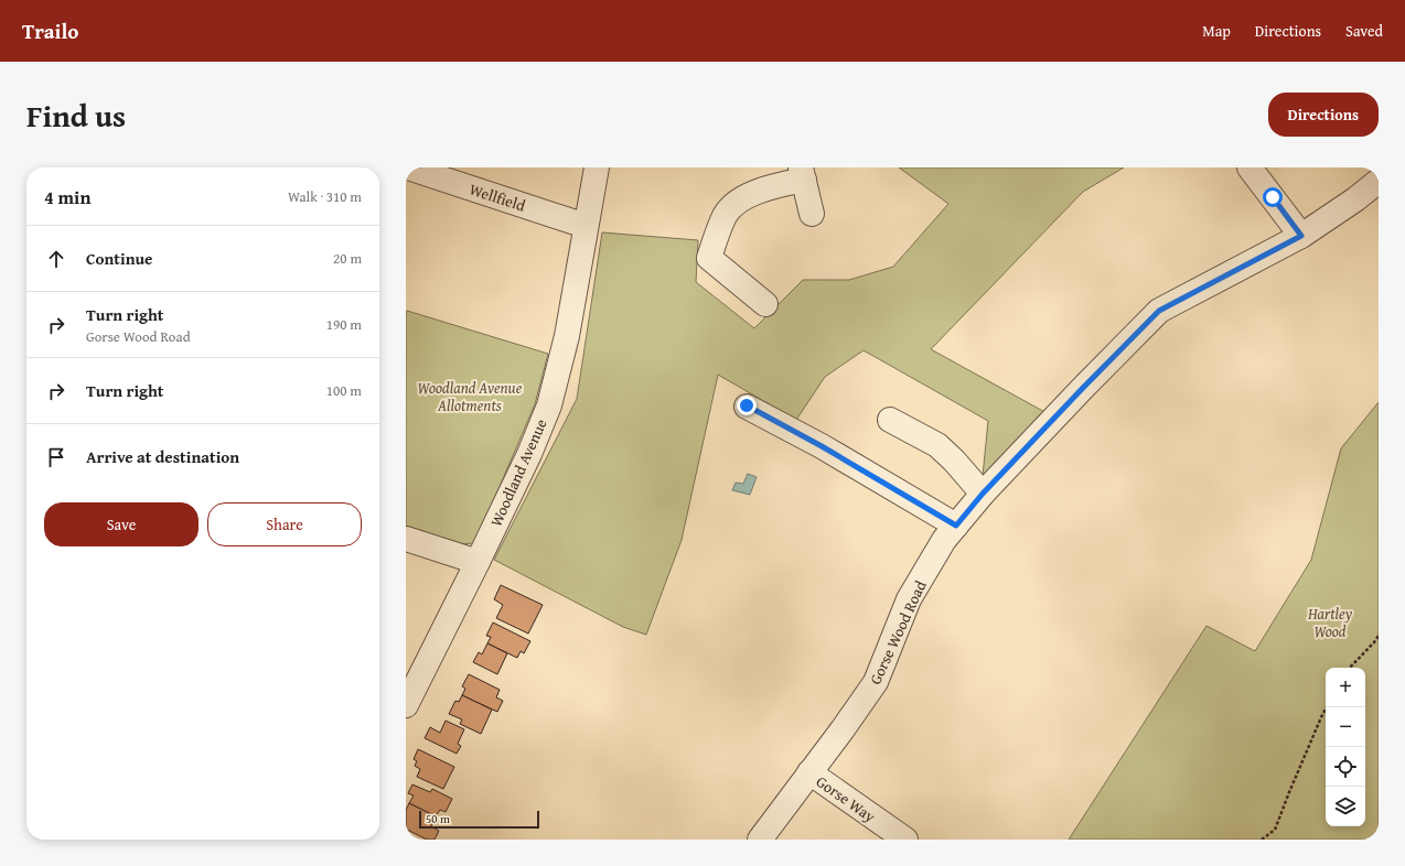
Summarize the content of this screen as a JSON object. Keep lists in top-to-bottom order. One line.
{"streets":{"street":["Wellfield","Woodland Avenue","Gorse Wood Road","Gorse Way"]},"crossings":[["Wellfield","Woodland Avenue"],["Gorse Wood Road","Gorse Way"]],"parks":["Woodland Avenue Allotments","Hartley Wood"],"scale_bar":"50 m","page":{"header":"Trailo","nav":["Map","Directions","Saved"],"title":"Find us","buttons":["Directions",["Save","Share"]],"heading":["4 min","Walk · 310 m"],"list":[["Continue","20 m"],["Turn right","Gorse Wood Road","190 m"],["Turn right","100 m"],"Arrive at destination"],"map_buttons":["+","−"],"scale":"50 m"}}
